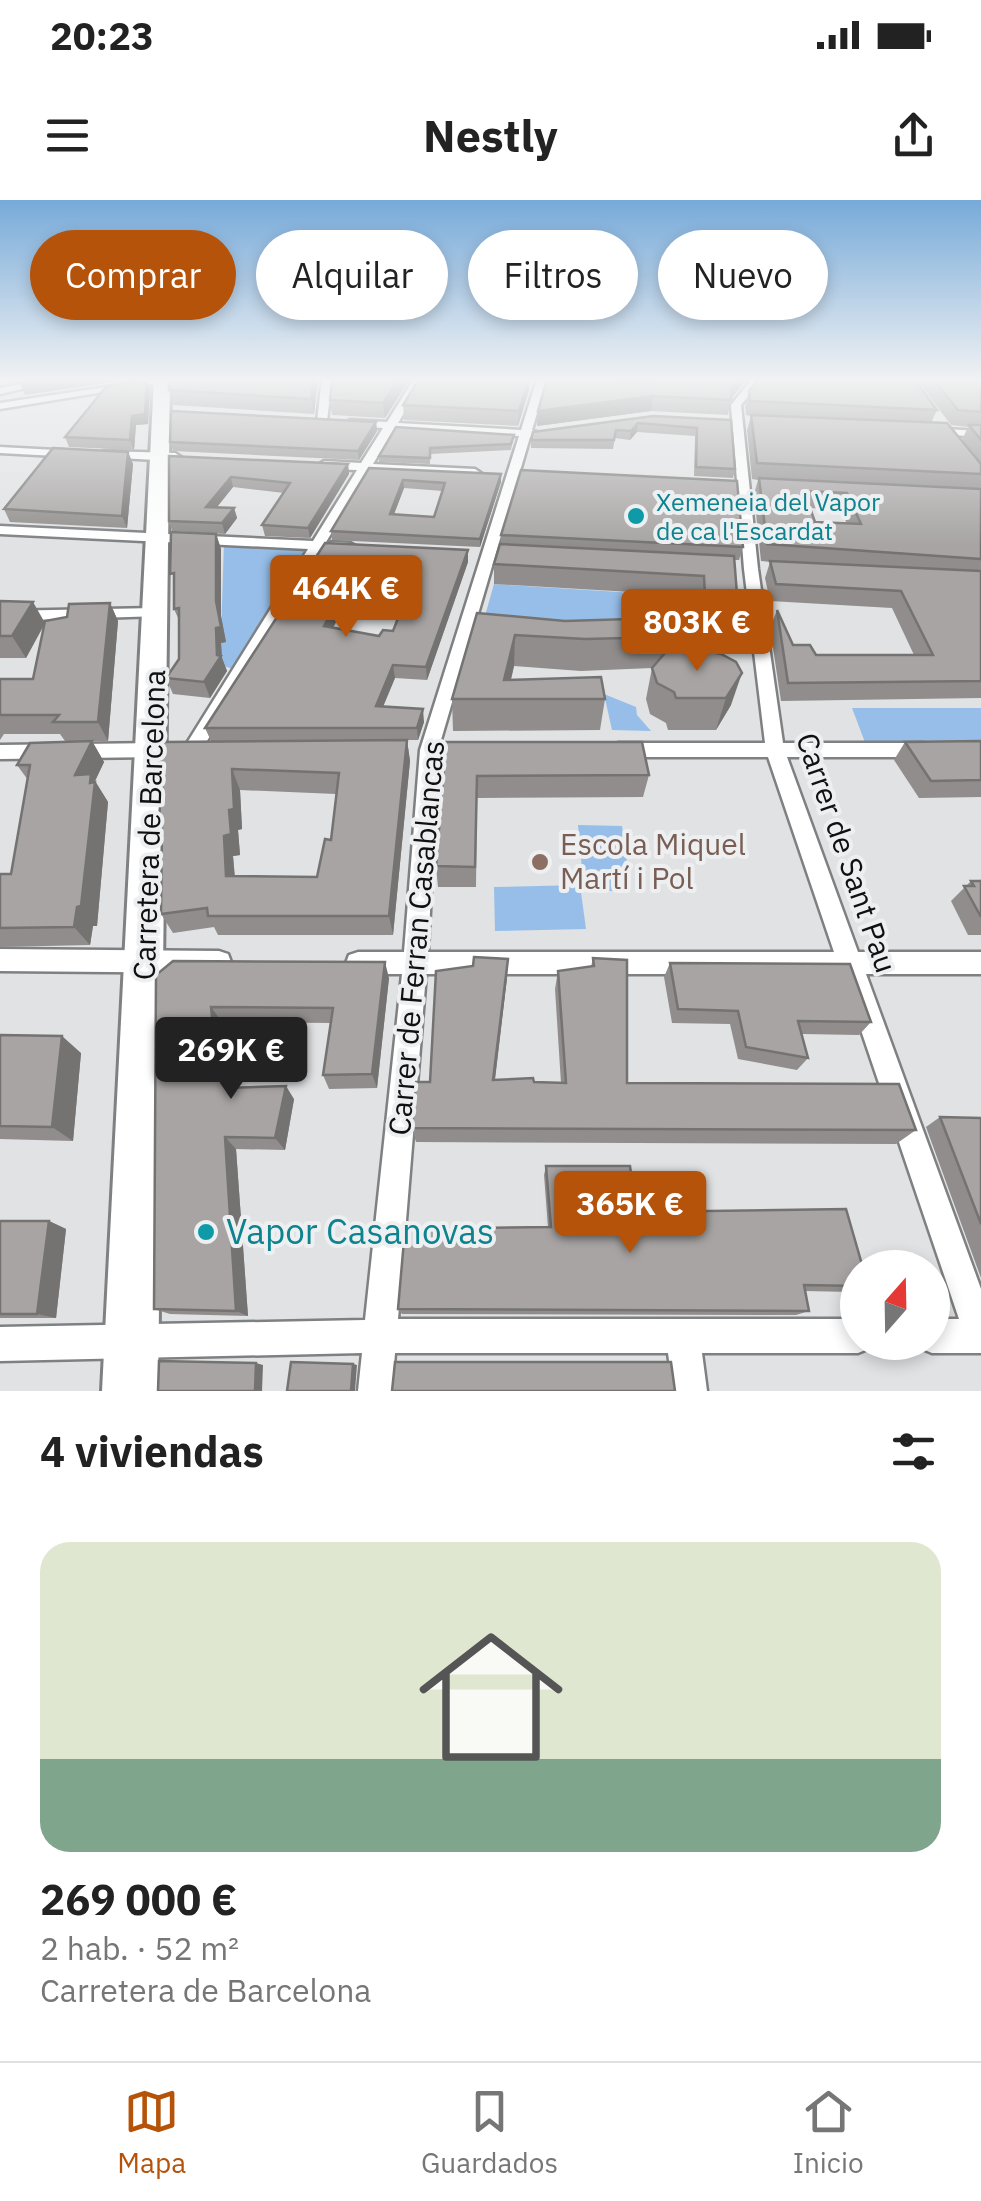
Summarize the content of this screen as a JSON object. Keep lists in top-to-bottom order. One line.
{"streets":{"main road":["Carretera de Barcelona"],"street":["Carrer de Sant Pau","Carrer de Ferran Casablancas"]},"places":["Xemeneia del Vapor de ca l'Escardat","Escola Miquel Martí i Pol","Vapor Casanovas"],"north":"top","page":{"status":"20:23","header":"Nestly","chip":["Comprar","Alquilar","Filtros","Nuevo"],"price":["464K €","803K €","269K €","365K €"],"heading":"4 viviendas","list":[{"name":"269 000 €","note":"2 hab. · 52 m² · Carretera de Barcelona"}],"tabs":["Mapa","Guardados","Inicio"]}}
